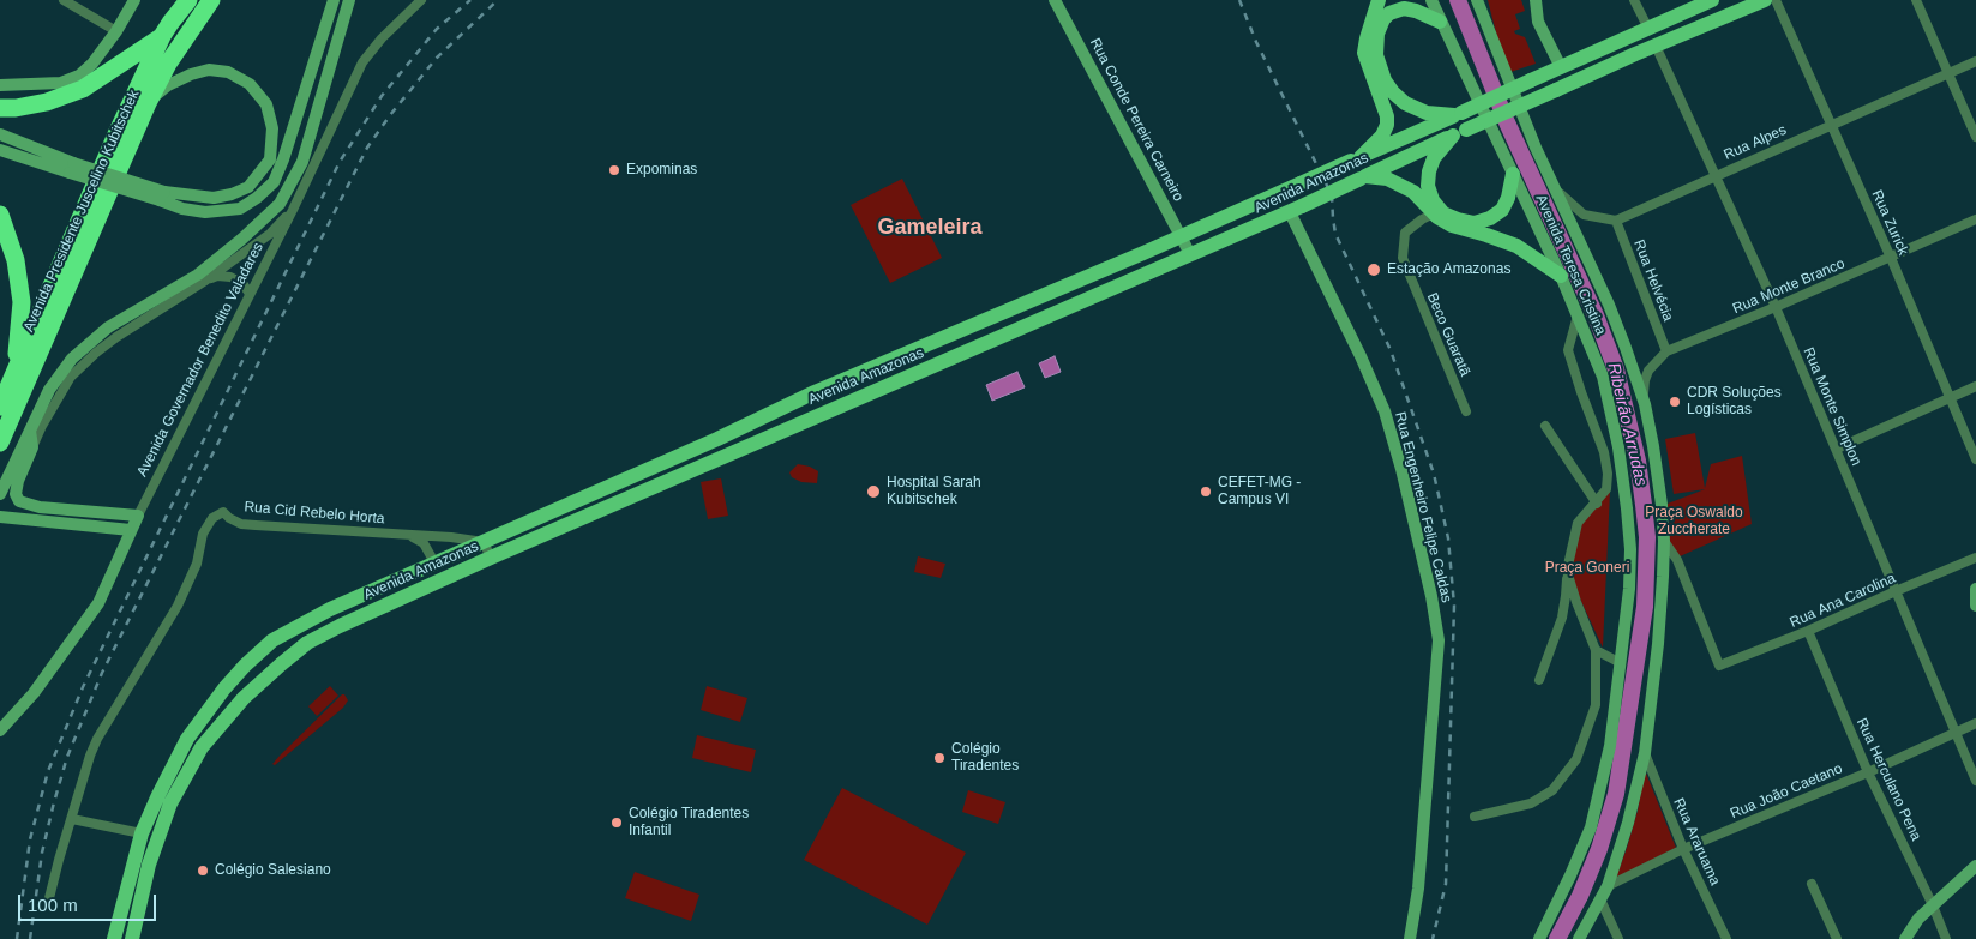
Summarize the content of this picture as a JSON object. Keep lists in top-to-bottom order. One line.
{"streets":{"highway":["Avenida Presidente Juscelino Kubitschek"],"main road":["Rua Conde Pereira Carneiro","Avenida Amazonas","Avenida Teresa Cristina","Avenida Governador Benedito Valadares","Rua Engenheiro Felipe Caldas"],"street":["Rua Alpes","Rua Zurick","Rua Helvécia","Rua Monte Branco","Beco Guaratã","Rua Monte Simplon","Rua Cid Rebelo Horta","Rua Ana Carolina","Rua Herculano Pena","Rua João Caetano","Rua Araruama"]},"crossings":[["Rua Conde Pereira Carneiro","Avenida Amazonas"],["Rua Alpes","Rua Zurick"],["Rua Alpes","Rua Helvécia"],["Rua Alpes","Rua Monte Simplon"],["Avenida Amazonas","Rua Monte Simplon"],["Avenida Amazonas","Rua Engenheiro Felipe Caldas"],["Avenida Amazonas","Rua Cid Rebelo Horta"],["Rua Zurick","Rua Monte Branco"],["Avenida Teresa Cristina","Rua Monte Branco"],["Avenida Teresa Cristina","Rua Ana Carolina"],["Avenida Teresa Cristina","Rua João Caetano"],["Avenida Teresa Cristina","Rua Araruama"],["Rua Helvécia","Rua Monte Branco"],["Rua Monte Branco","Rua Monte Simplon"],["Rua Monte Simplon","Rua Ana Carolina"],["Rua Monte Simplon","Rua João Caetano"],["Rua Ana Carolina","Rua Herculano Pena"],["Rua Herculano Pena","Rua João Caetano"],["Rua João Caetano","Rua Araruama"]],"districts":["Gameleira"],"water":["Ribeirão Arrudas"],"parks":["Praça Oswaldo Zuccherate","Praça Goneri"],"places":["Expominas","Estação Amazonas","CDR Soluções Logísticas","Hospital Sarah Kubitschek","CEFET-MG - Campus VI","Colégio Tiradentes","Colégio Tiradentes Infantil","Colégio Salesiano"],"scale_bar":"100 m"}
